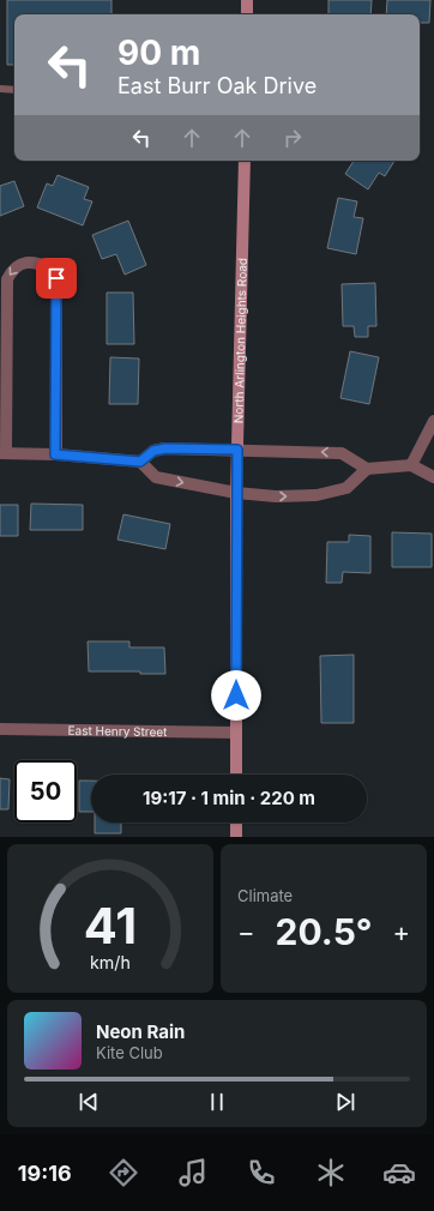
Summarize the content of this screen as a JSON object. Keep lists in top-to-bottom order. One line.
{"streets":{"main road":["North Arlington Heights Road"],"street":["East Henry Street"]},"crossings":[["North Arlington Heights Road","East Henry Street"]],"page":{"turn":["90 m","East Burr Oak Drive"],"limit":"50","trip":"19:17 · 1 min · 220 m","tile":"Climate","heat":["−","20.5°","+"],"song":["Neon Rain","Kite Club"],"tabs":"19:16","gauge":["41","km/h"]}}
